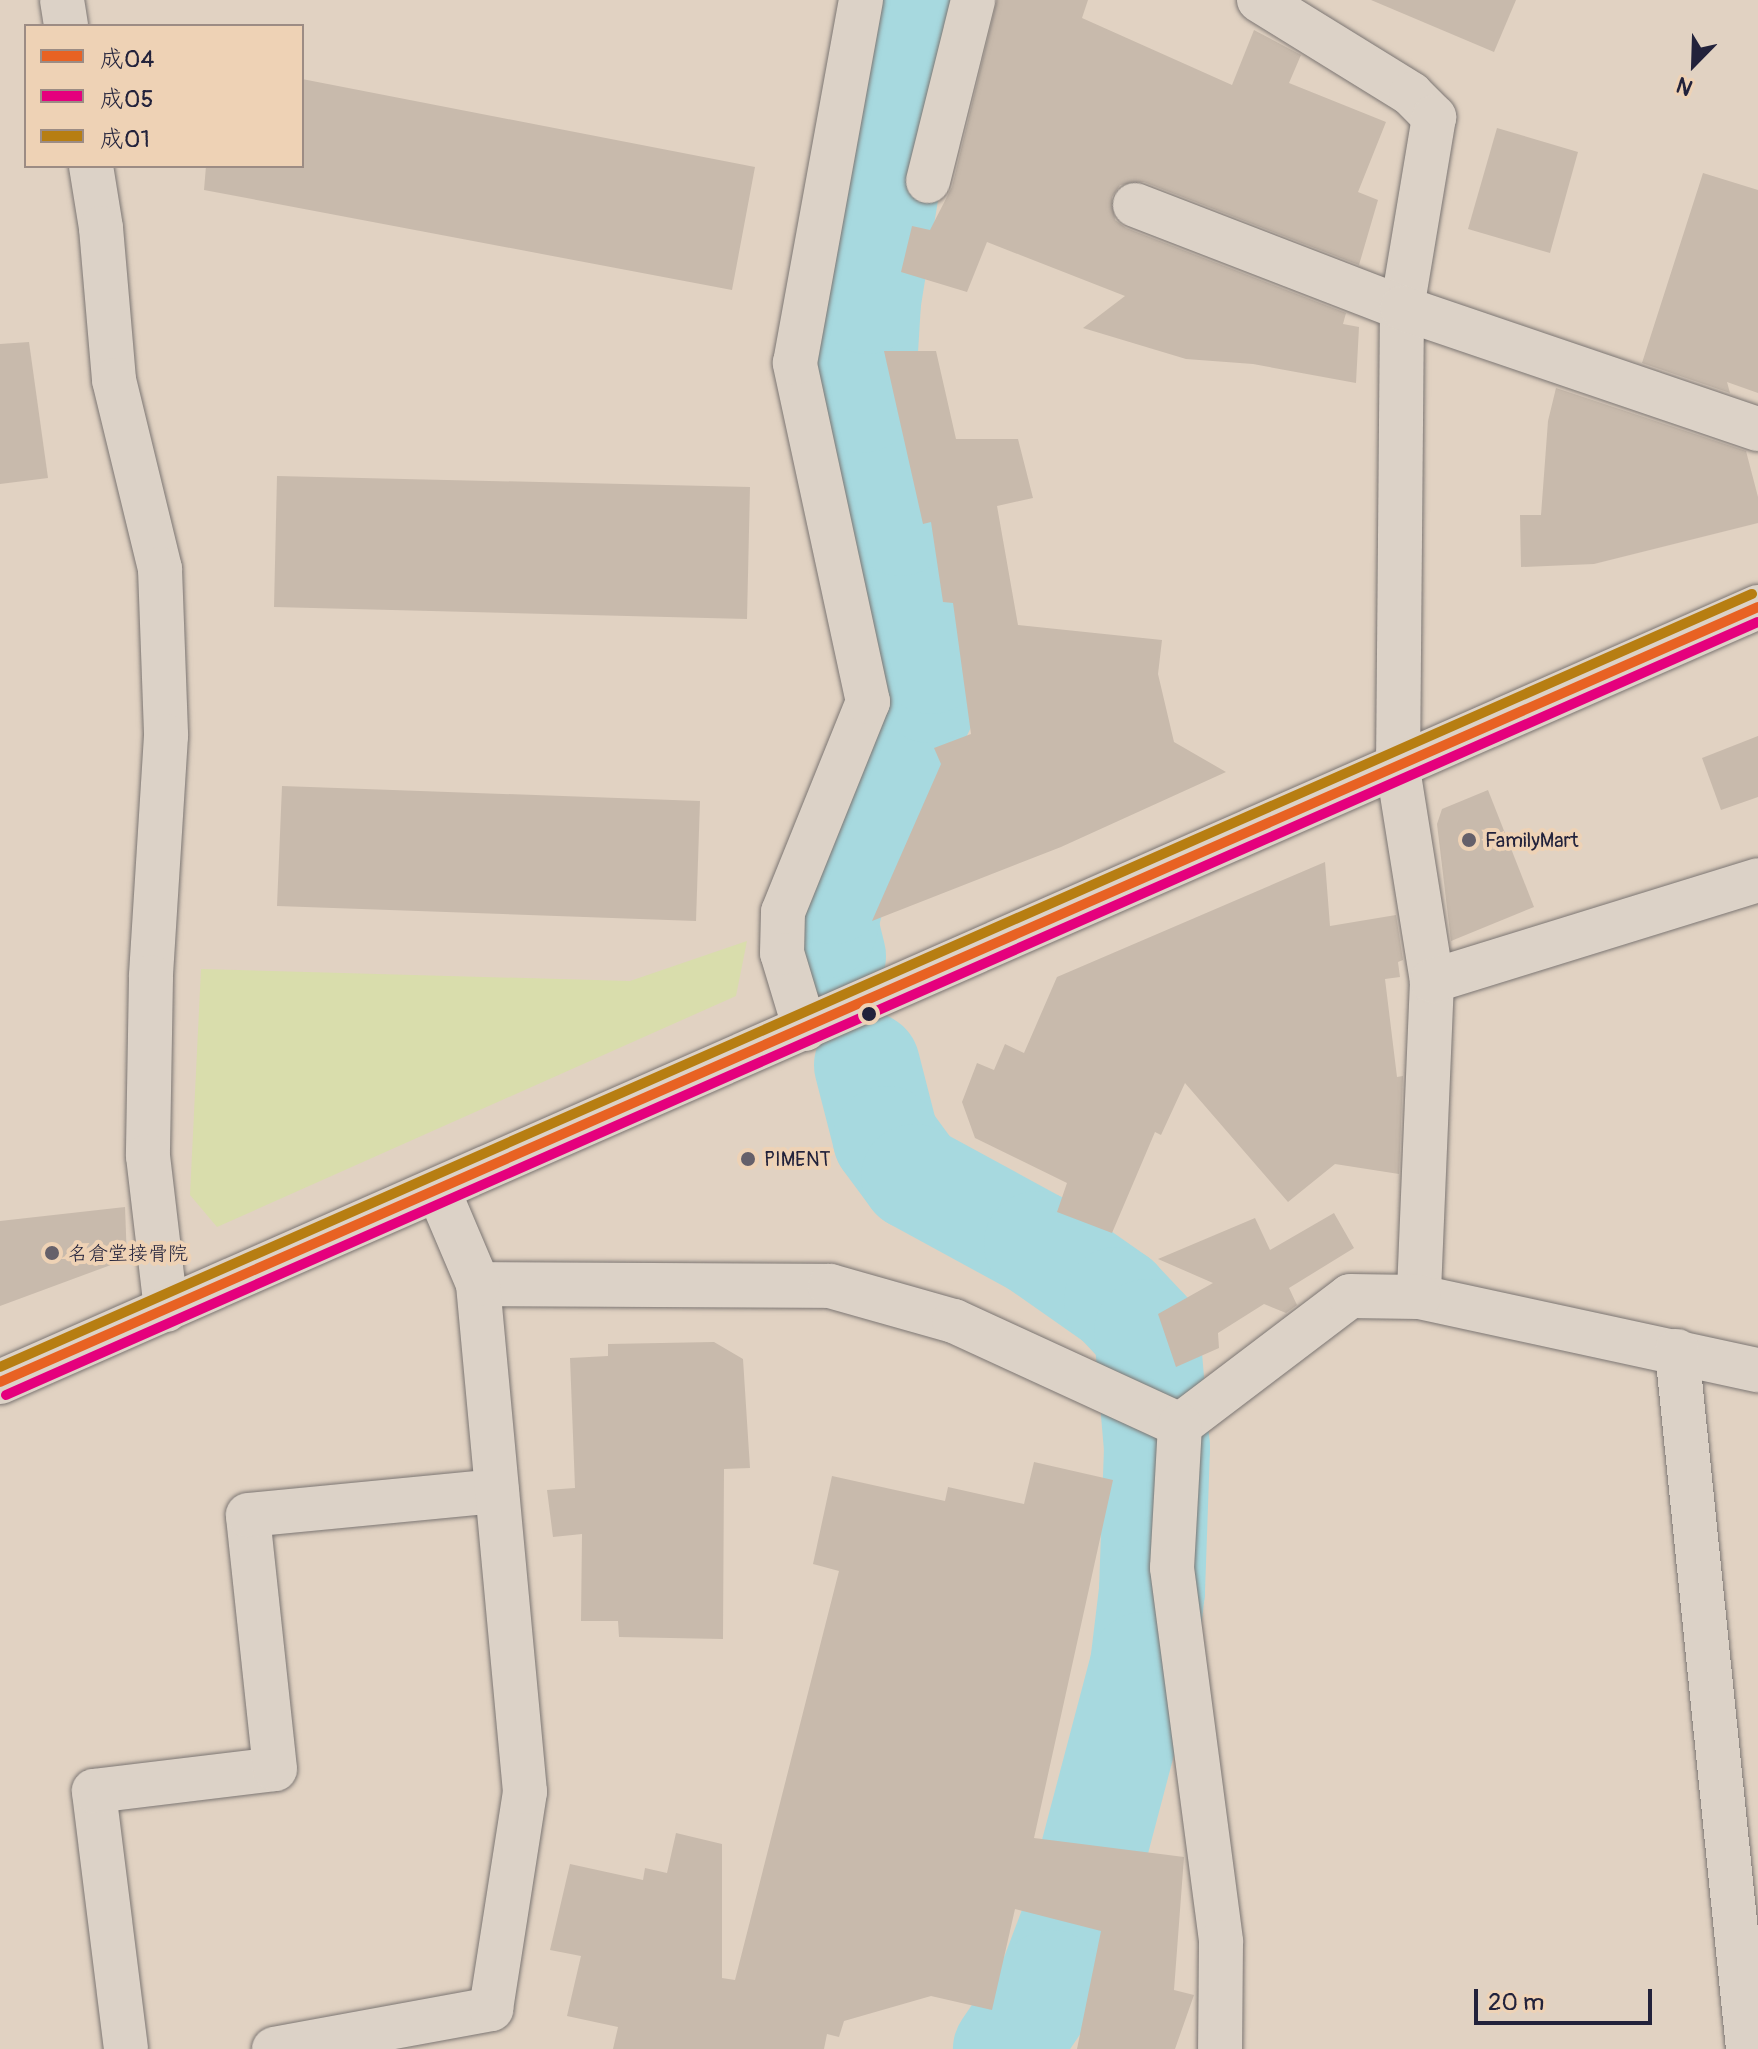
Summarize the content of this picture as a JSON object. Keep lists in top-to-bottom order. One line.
{"places":["FamilyMart","PIMENT","名倉堂接骨院"],"lines":["transit line 成01","transit line 成04","transit line 成05"],"legend":["成04","成05","成01"],"scale_bar":"20 m","north":"bottom left"}
